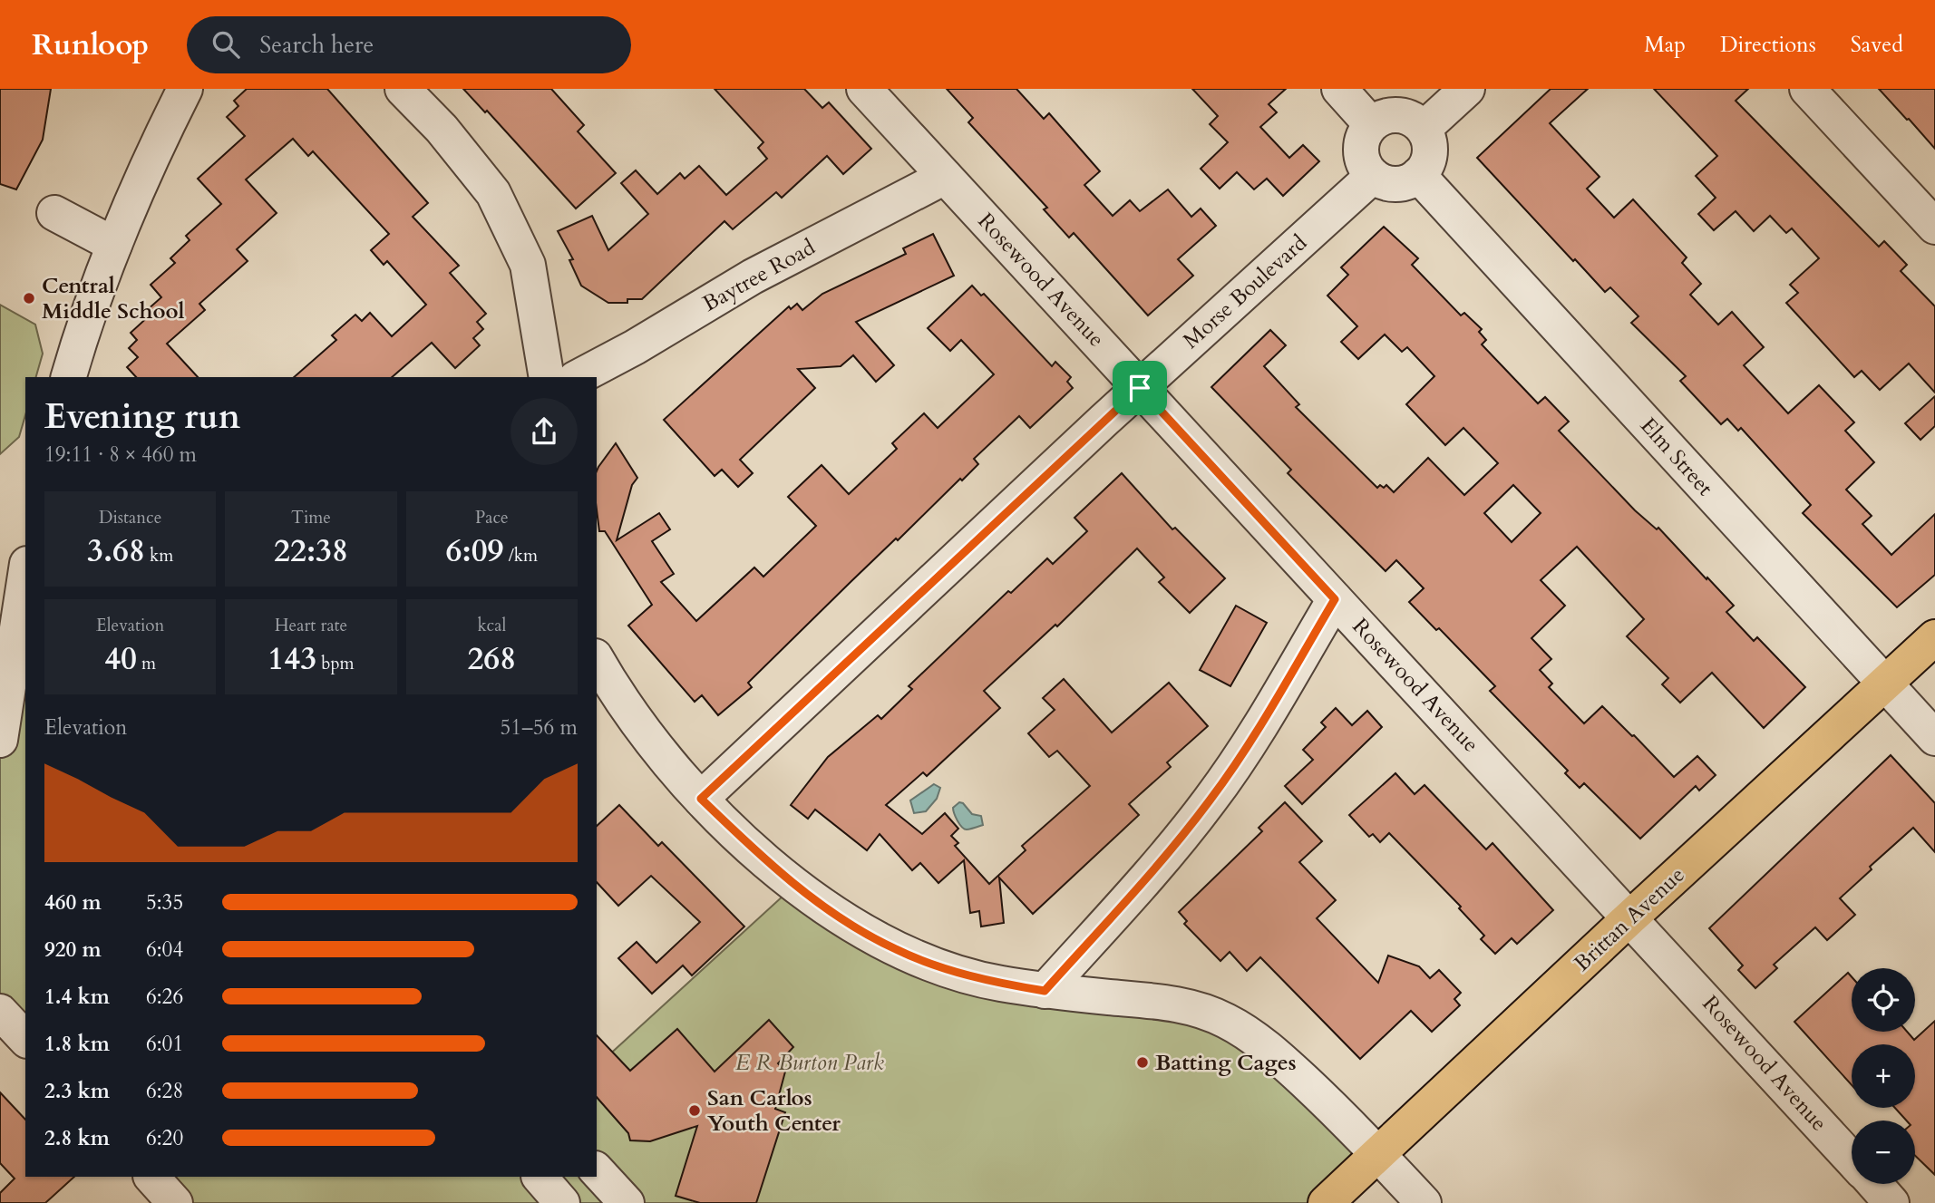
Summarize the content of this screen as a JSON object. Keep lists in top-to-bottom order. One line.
{"streets":{"main road":["Brittan Avenue"],"street":["Baytree Road","Rosewood Avenue","Morse Boulevard","Elm Street"]},"crossings":[["Baytree Road","Rosewood Avenue"],["Rosewood Avenue","Morse Boulevard"],["Rosewood Avenue","Brittan Avenue"],["Morse Boulevard","Elm Street"],["Elm Street","Brittan Avenue"]],"parks":["E R Burton Park"],"places":["Central Middle School","Batting Cages","San Carlos Youth Center"],"page":{"header":"Runloop","search":"Search here","nav":["Map","Directions","Saved"],"heading":["Evening run","19:11 · 8 × 460 m"],"stats":[["Distance","3.68 km"],["Time","22:38"],["Pace","6:09 /km"],["Elevation","40 m"],["Heart rate","143 bpm"],["kcal","268"]],"chart":["Elevation","51–56 m"],"list":[{"name":"460 m","note":"5:35"},{"name":"920 m","note":"6:04"},{"name":"1.4 km","note":"6:26"},{"name":"1.8 km","note":"6:01"},{"name":"2.3 km","note":"6:28"},{"name":"2.8 km","note":"6:20"}],"map_buttons":["+","−"]}}
